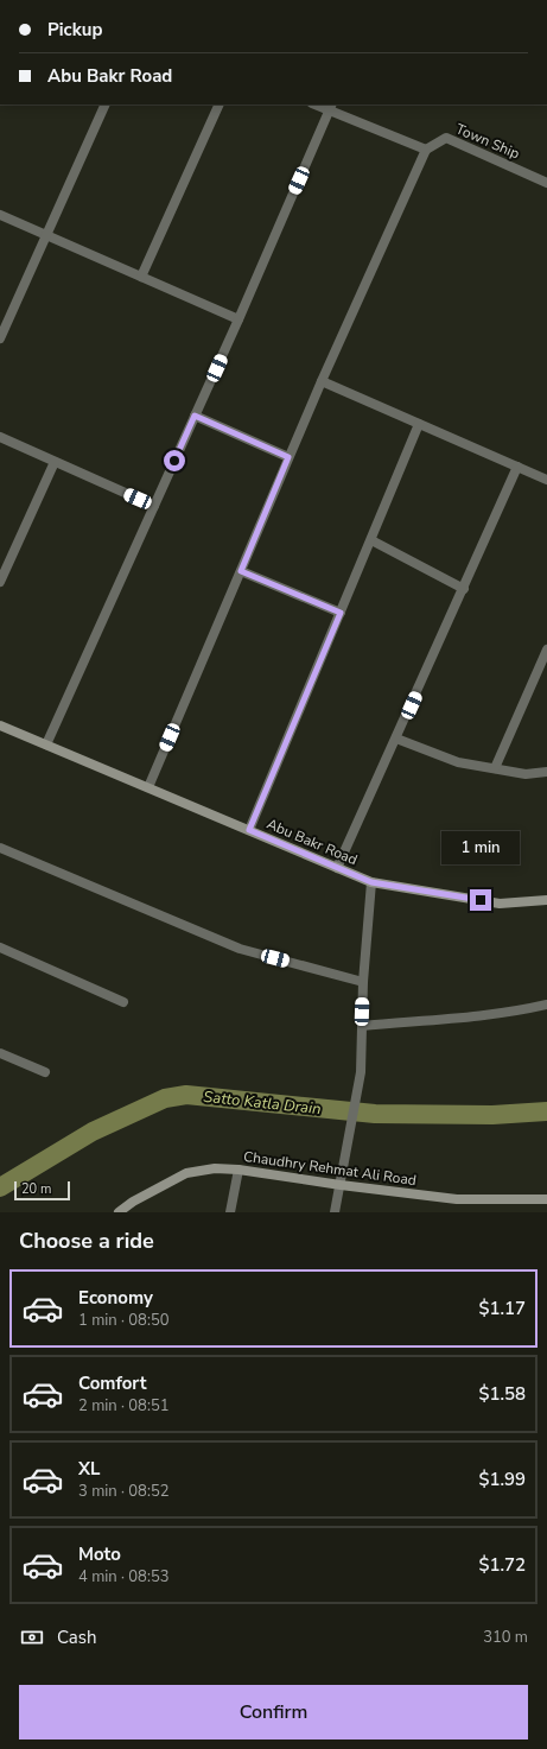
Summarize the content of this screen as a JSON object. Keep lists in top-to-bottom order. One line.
{"streets":{"street":["Town Ship","Abu Bakr Road","Chaudhry Rehmat Ali Road"]},"water":["Satto Katla Drain"],"scale_bar":"20 m","page":{"banner":["Pickup","Abu Bakr Road"],"bubble":"1 min","scale":"20 m","heading":"Choose a ride","list":[{"name":"Economy","note":"1 min · 08:50","value":"$1.17"},{"name":"Comfort","note":"2 min · 08:51","value":"$1.58"},{"name":"XL","note":"3 min · 08:52","value":"$1.99"},{"name":"Moto","note":"4 min · 08:53","value":"$1.72"}],"pay":["Cash","310 m"],"buttons":"Confirm"}}
